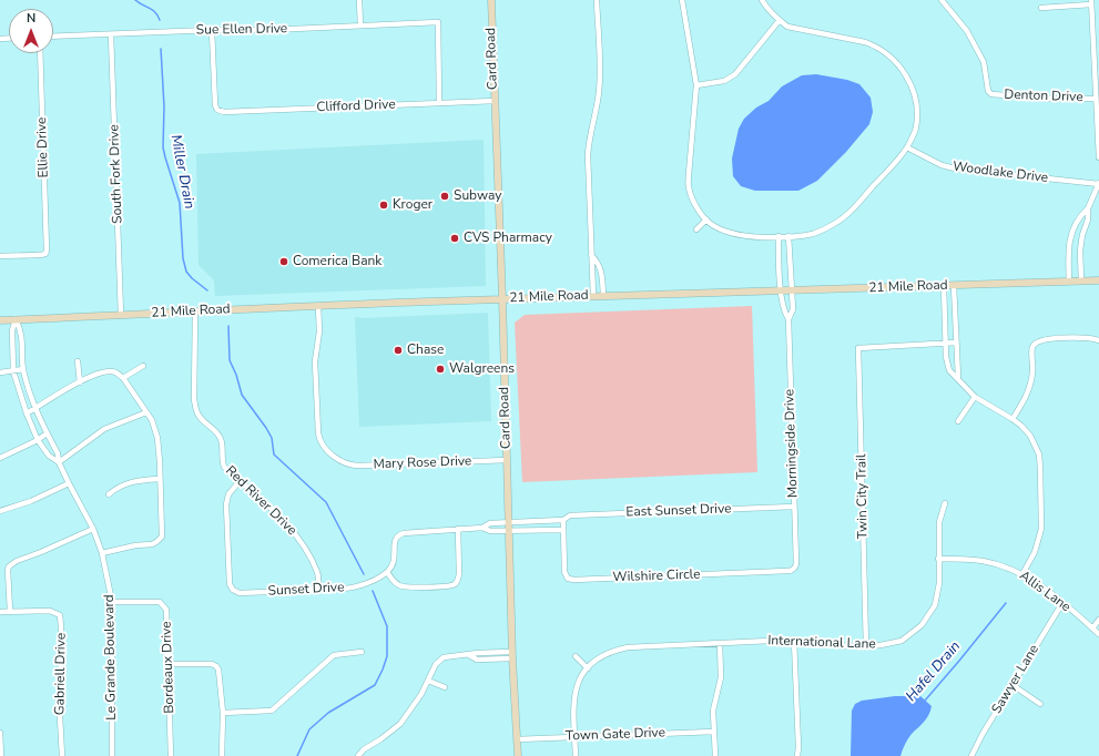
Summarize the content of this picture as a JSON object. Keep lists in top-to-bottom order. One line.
{"streets":{"street":["Sue Ellen Drive","Card Road","Denton Drive","Clifford Drive","Ellie Drive","Woodlake Drive","South Fork Drive","21 Mile Road","Morningside Drive","Mary Rose Drive","Twin City Trail","Red River Drive","East Sunset Drive","Wilshire Circle","Sunset Drive","Allis Lane","International Lane","Le Grande Boulevard","Bordeaux Drive","Gabriell Drive","Sawyer Lane","Town Gate Drive"]},"crossings":[["Sue Ellen Drive","Clifford Drive"],["Sue Ellen Drive","South Fork Drive"],["Card Road","Clifford Drive"],["Card Road","21 Mile Road"],["Card Road","Mary Rose Drive"],["Card Road","East Sunset Drive"],["Card Road","Town Gate Drive"],["South Fork Drive","21 Mile Road"],["21 Mile Road","Morningside Drive"],["21 Mile Road","Mary Rose Drive"],["21 Mile Road","Red River Drive"],["21 Mile Road","Le Grande Boulevard"],["Morningside Drive","East Sunset Drive"],["Morningside Drive","Wilshire Circle"],["Twin City Trail","International Lane"],["Red River Drive","Sunset Drive"],["Allis Lane","International Lane"],["Allis Lane","Sawyer Lane"],["International Lane","Town Gate Drive"],["Le Grande Boulevard","Bordeaux Drive"]],"water":["Miller Drain","Hafel Drain"],"places":["Subway","Kroger","CVS Pharmacy","Comerica Bank","Chase","Walgreens"],"north":"top"}
